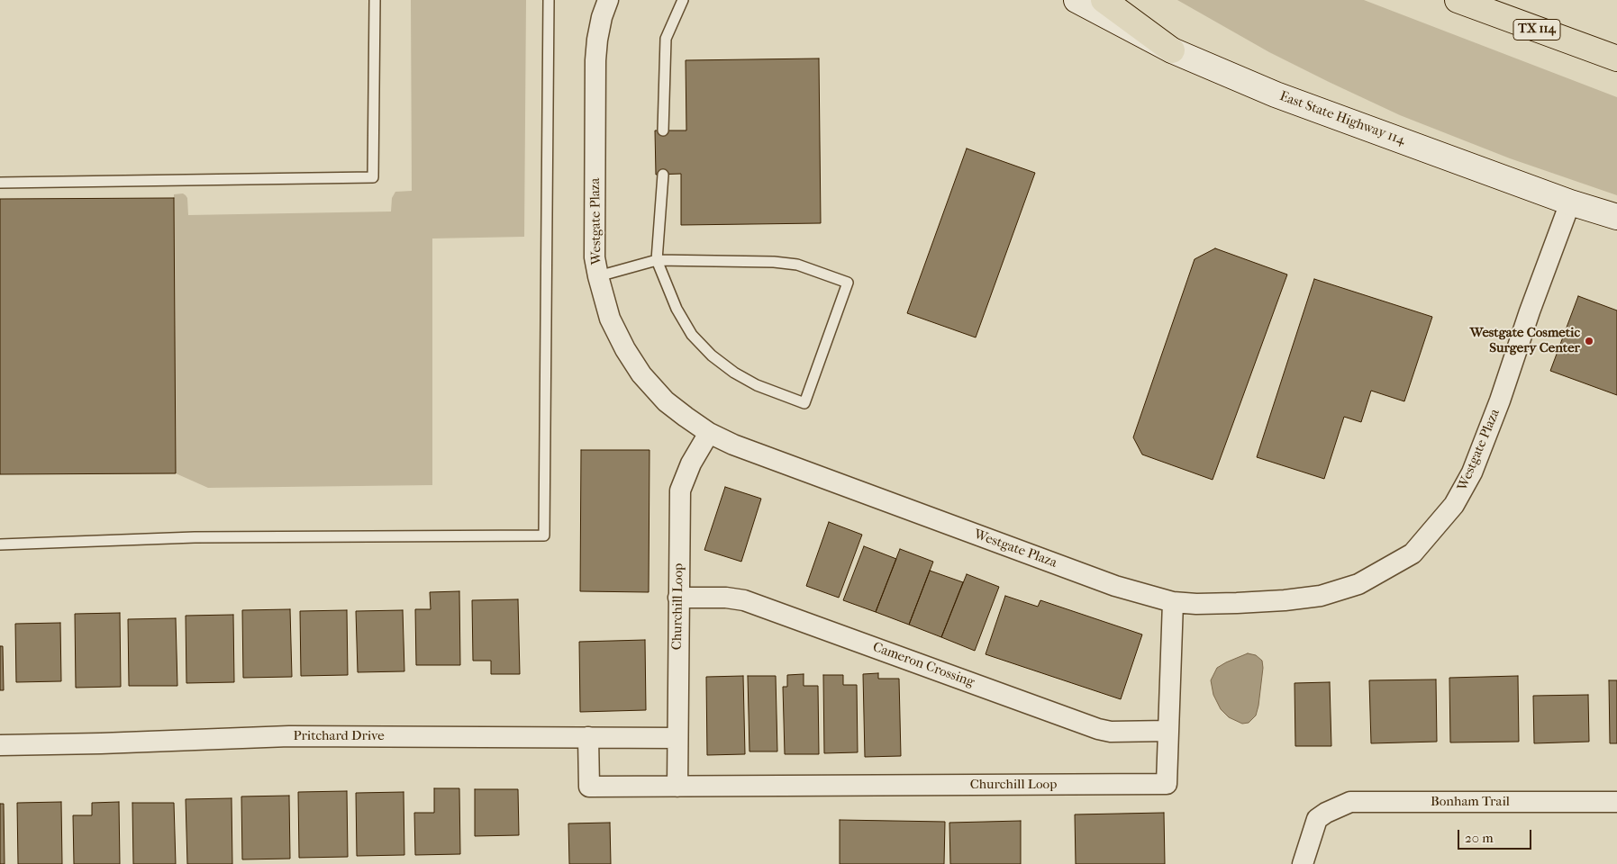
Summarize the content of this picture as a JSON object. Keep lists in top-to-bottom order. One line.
{"streets":{"highway":["TX 114"],"main road":["East State Highway 114"],"street":["Westgate Plaza","Churchill Loop","Cameron Crossing","Pritchard Drive","Bonham Trail"]},"crossings":[["East State Highway 114","Westgate Plaza"],["Westgate Plaza","Churchill Loop"],["Churchill Loop","Cameron Crossing"],["Churchill Loop","Pritchard Drive"]],"places":["Westgate Cosmetic Surgery Center"],"scale_bar":"20 m"}
